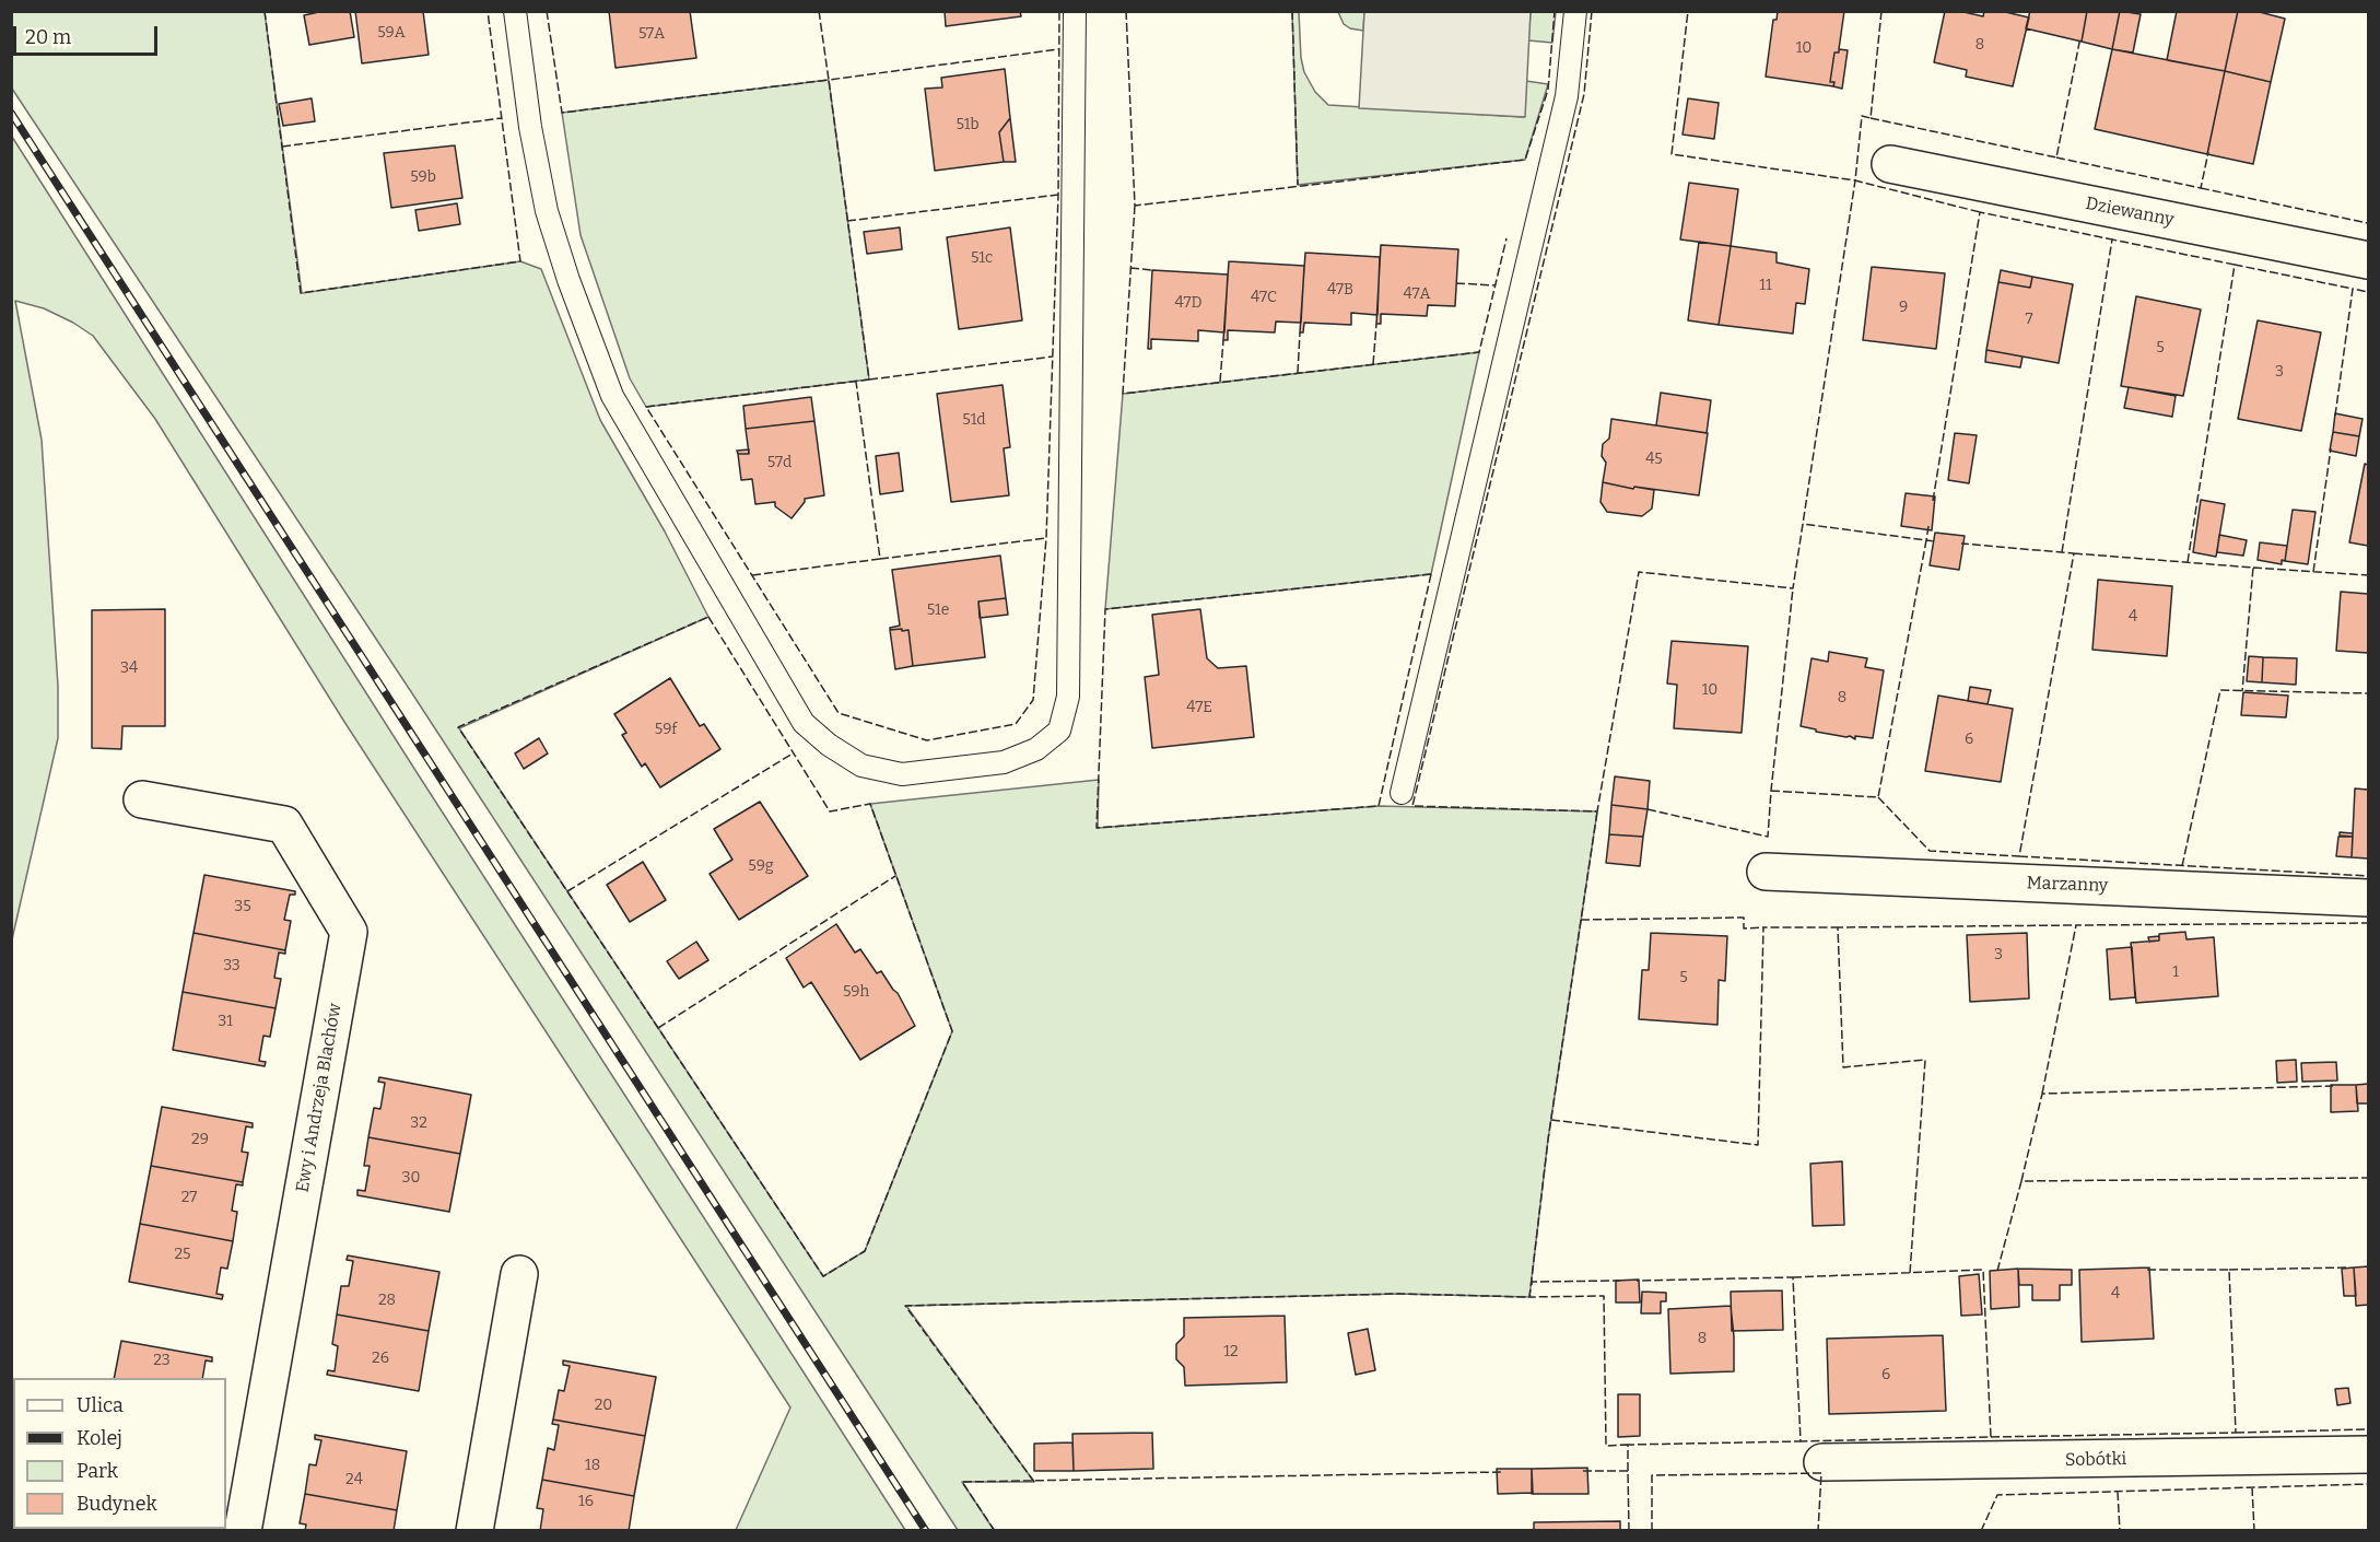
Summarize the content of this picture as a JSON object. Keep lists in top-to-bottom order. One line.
{"streets":{"street":["Dziewanny","Marzanny","Ewy i Andrzeja Blachów","Sobótki"]},"house_numbers":["59A","57A","8","10","51b","59b","51c","11","47B","47A","47C","47D","9","7","5","3","51d","45","57d","51e","4","34","10","8","47E","59f","6","59g","35","3","33","1","5","59h","31","32","29","30","27","25","4","28","8","12","26","23","6","20","18","24","16"],"legend":["Ulica","Kolej","Park","Budynek"],"scale_bar":"20 m"}
